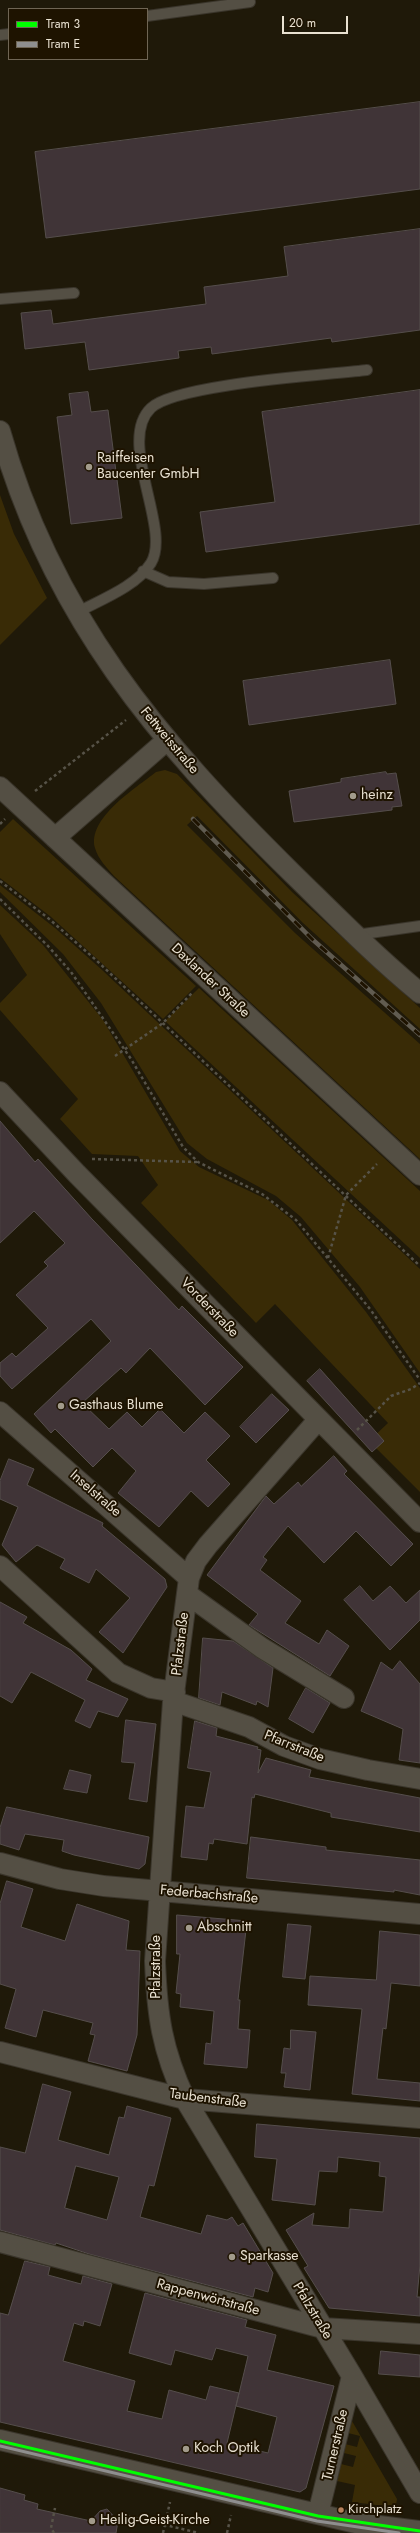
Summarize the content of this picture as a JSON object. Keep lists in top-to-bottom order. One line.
{"streets":{"street":["Fettweisstraße","Daxlander Straße","Vorderstraße","Inselstraße","Pfalzstraße","Pfarrstraße","Federbachstraße","Taubenstraße","Rappenwörtstraße","Turnerstraße"]},"crossings":[["Vorderstraße","Pfalzstraße"],["Inselstraße","Pfalzstraße"],["Pfalzstraße","Pfarrstraße"],["Pfalzstraße","Federbachstraße"],["Pfalzstraße","Taubenstraße"],["Pfalzstraße","Rappenwörtstraße"],["Pfalzstraße","Turnerstraße"]],"places":["Raiffeisen Baucenter GmbH","heinz","Gasthaus Blume","Abschnitt","Sparkasse","Koch Optik","Kirchplatz","Heilig-Geist-Kirche"],"lines":["tram line 3","tram line E"],"legend":["Tram 3","Tram E"],"scale_bar":"20 m"}
